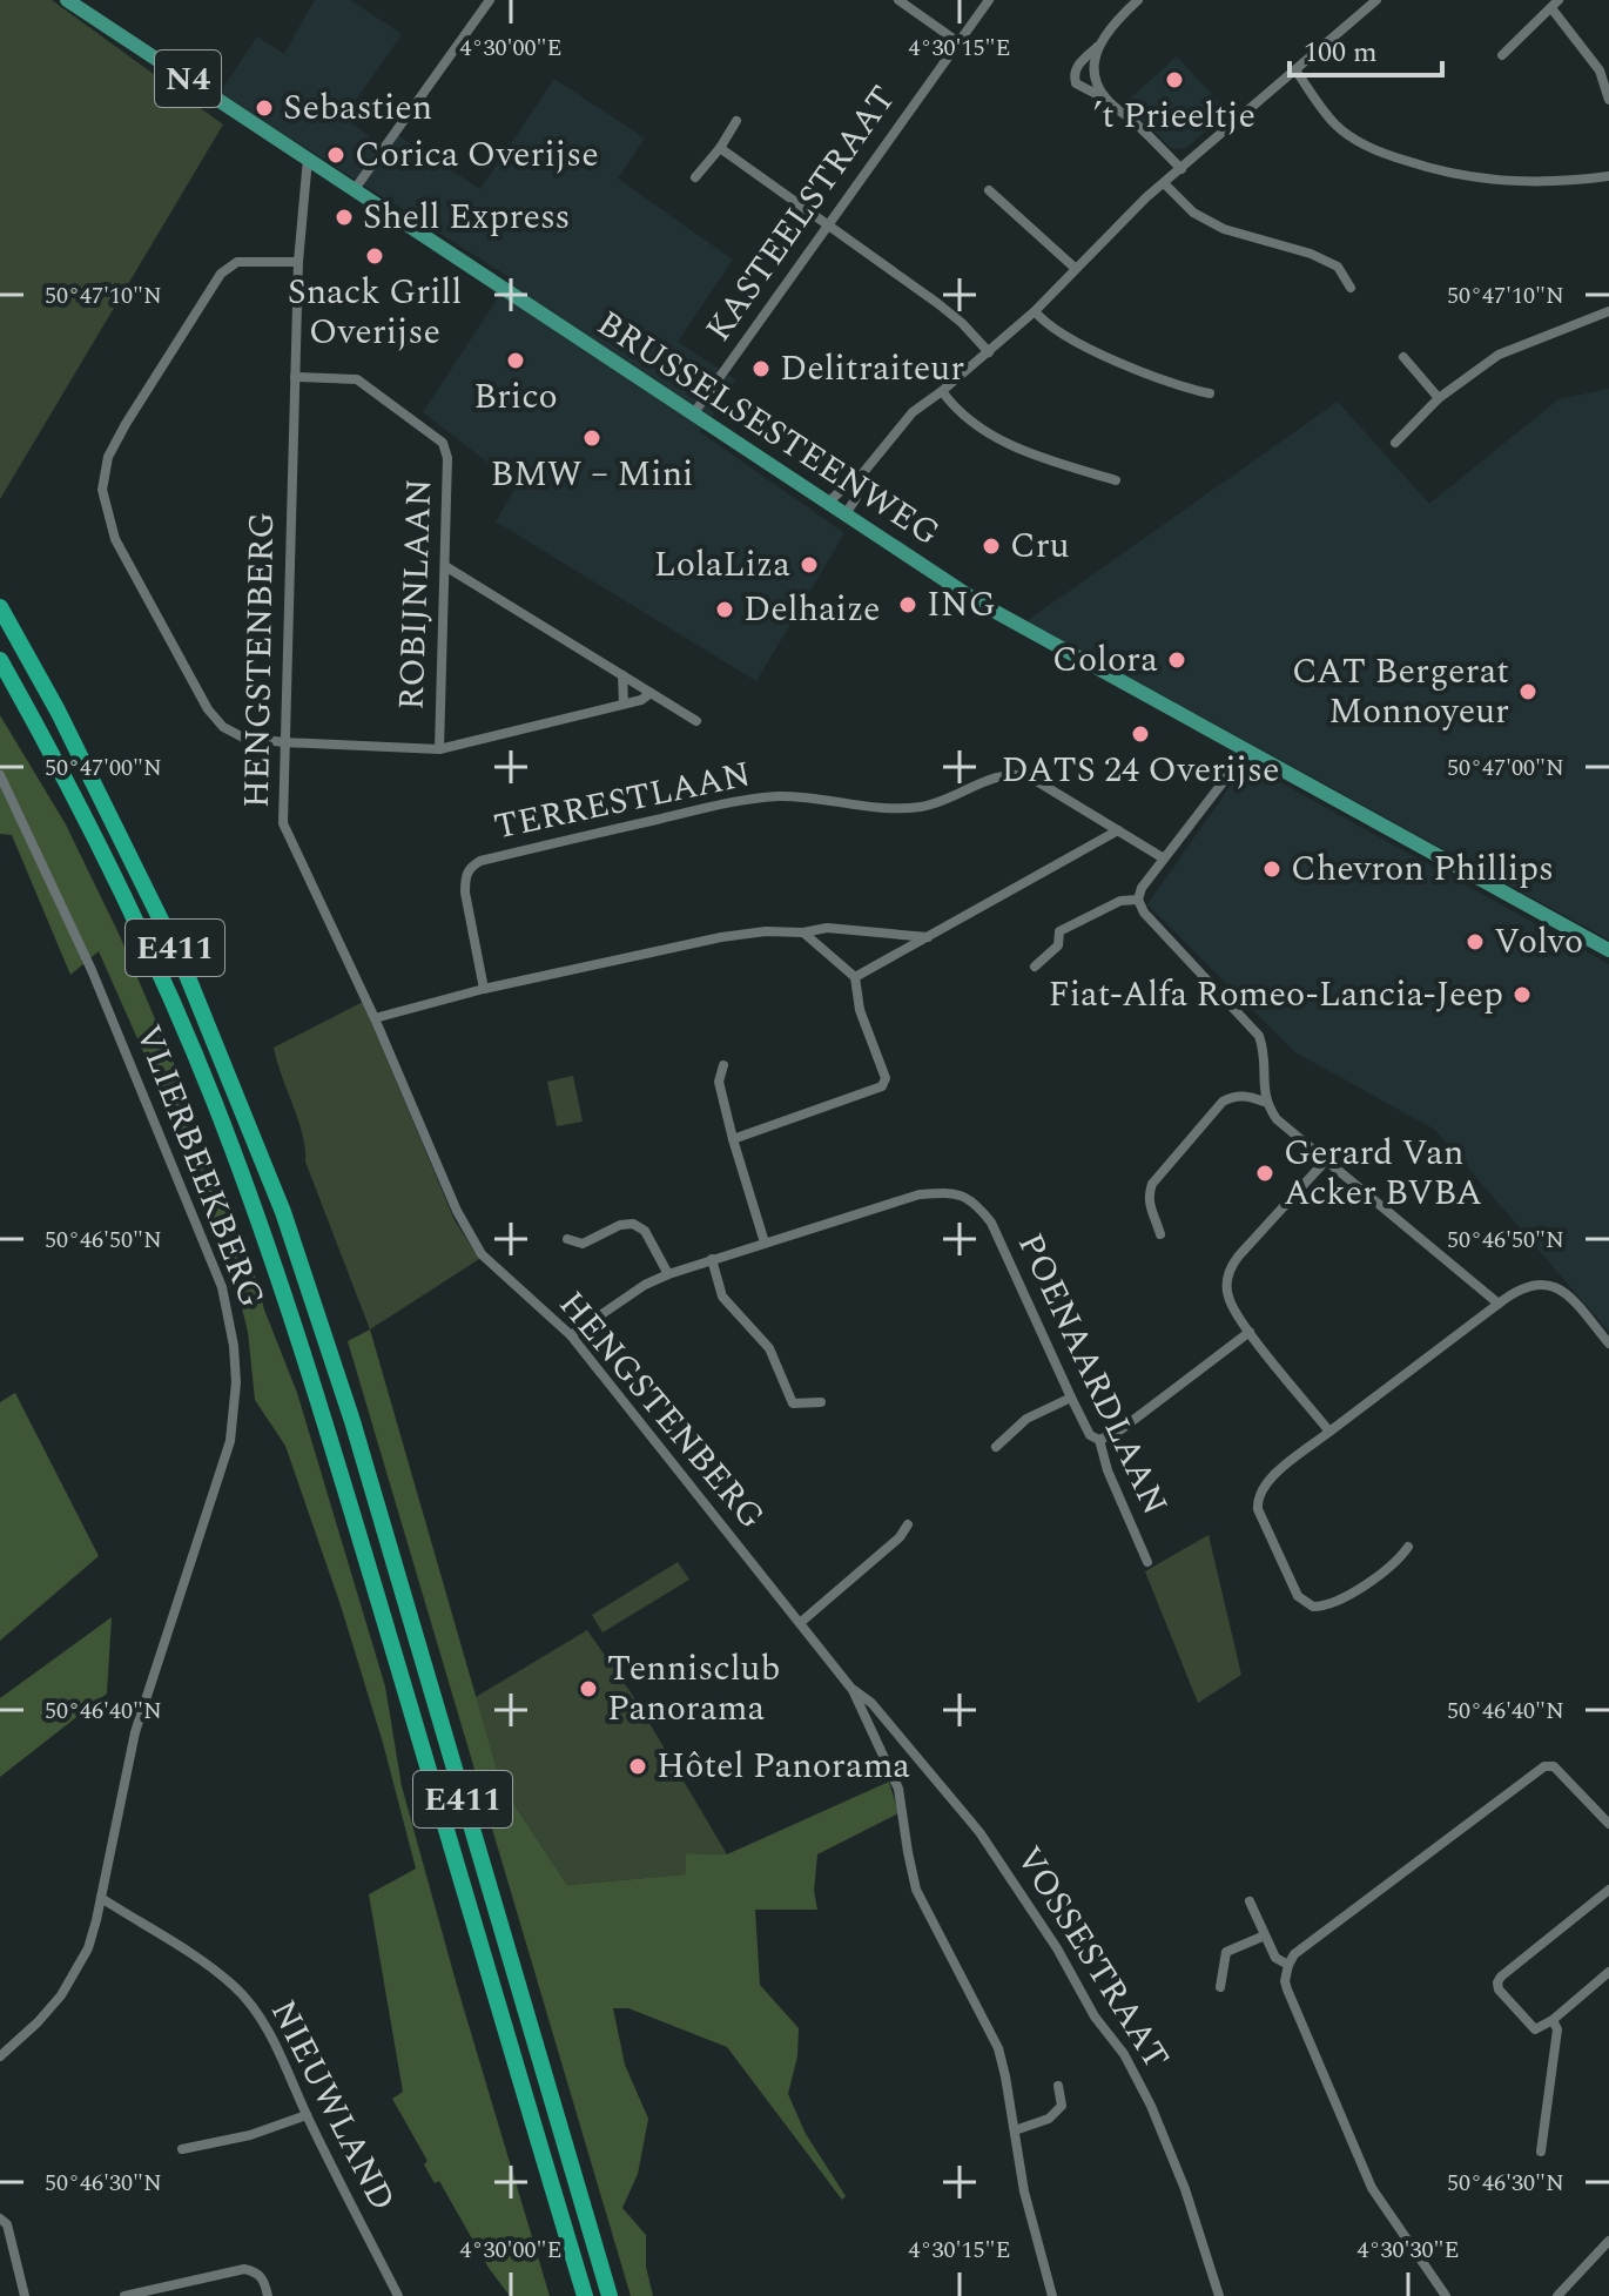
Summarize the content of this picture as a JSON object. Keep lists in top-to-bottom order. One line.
{"streets":{"highway":["E411"],"main road":["N4","BRUSSELSESTEENWEG"],"street":["KASTEELSTRAAT","ROBIJNLAAN","HENGSTENBERG","TERRESTLAAN","VLIERBEEKBERG","POENAARDLAAN","VOSSESTRAAT","NIEUWLAND"]},"crossings":[["KASTEELSTRAAT","BRUSSELSESTEENWEG"],["BRUSSELSESTEENWEG","HENGSTENBERG"],["ROBIJNLAAN","HENGSTENBERG"],["HENGSTENBERG","POENAARDLAAN"],["HENGSTENBERG","VOSSESTRAAT"],["VLIERBEEKBERG","NIEUWLAND"]],"places":["’t Prieeltje","Sebastien","Corica Overijse","Shell Express","Snack Grill Overijse","Brico","Delitraiteur","BMW – Mini","Cru","LolaLiza","ING","Delhaize","Colora","CAT Bergerat Monnoyeur","DATS 24 Overijse","Chevron Phillips","Volvo","Fiat-Alfa Romeo-Lancia-Jeep","Gerard Van Acker BVBA","Tennisclub Panorama","Hôtel Panorama"],"scale_bar":"100 m","coordinates":["4°30'00\"E","4°30'15\"E","50°47'10\"N","50°47'00\"N","50°46'50\"N","50°46'40\"N","50°46'30\"N","4°30'30\"E"]}
